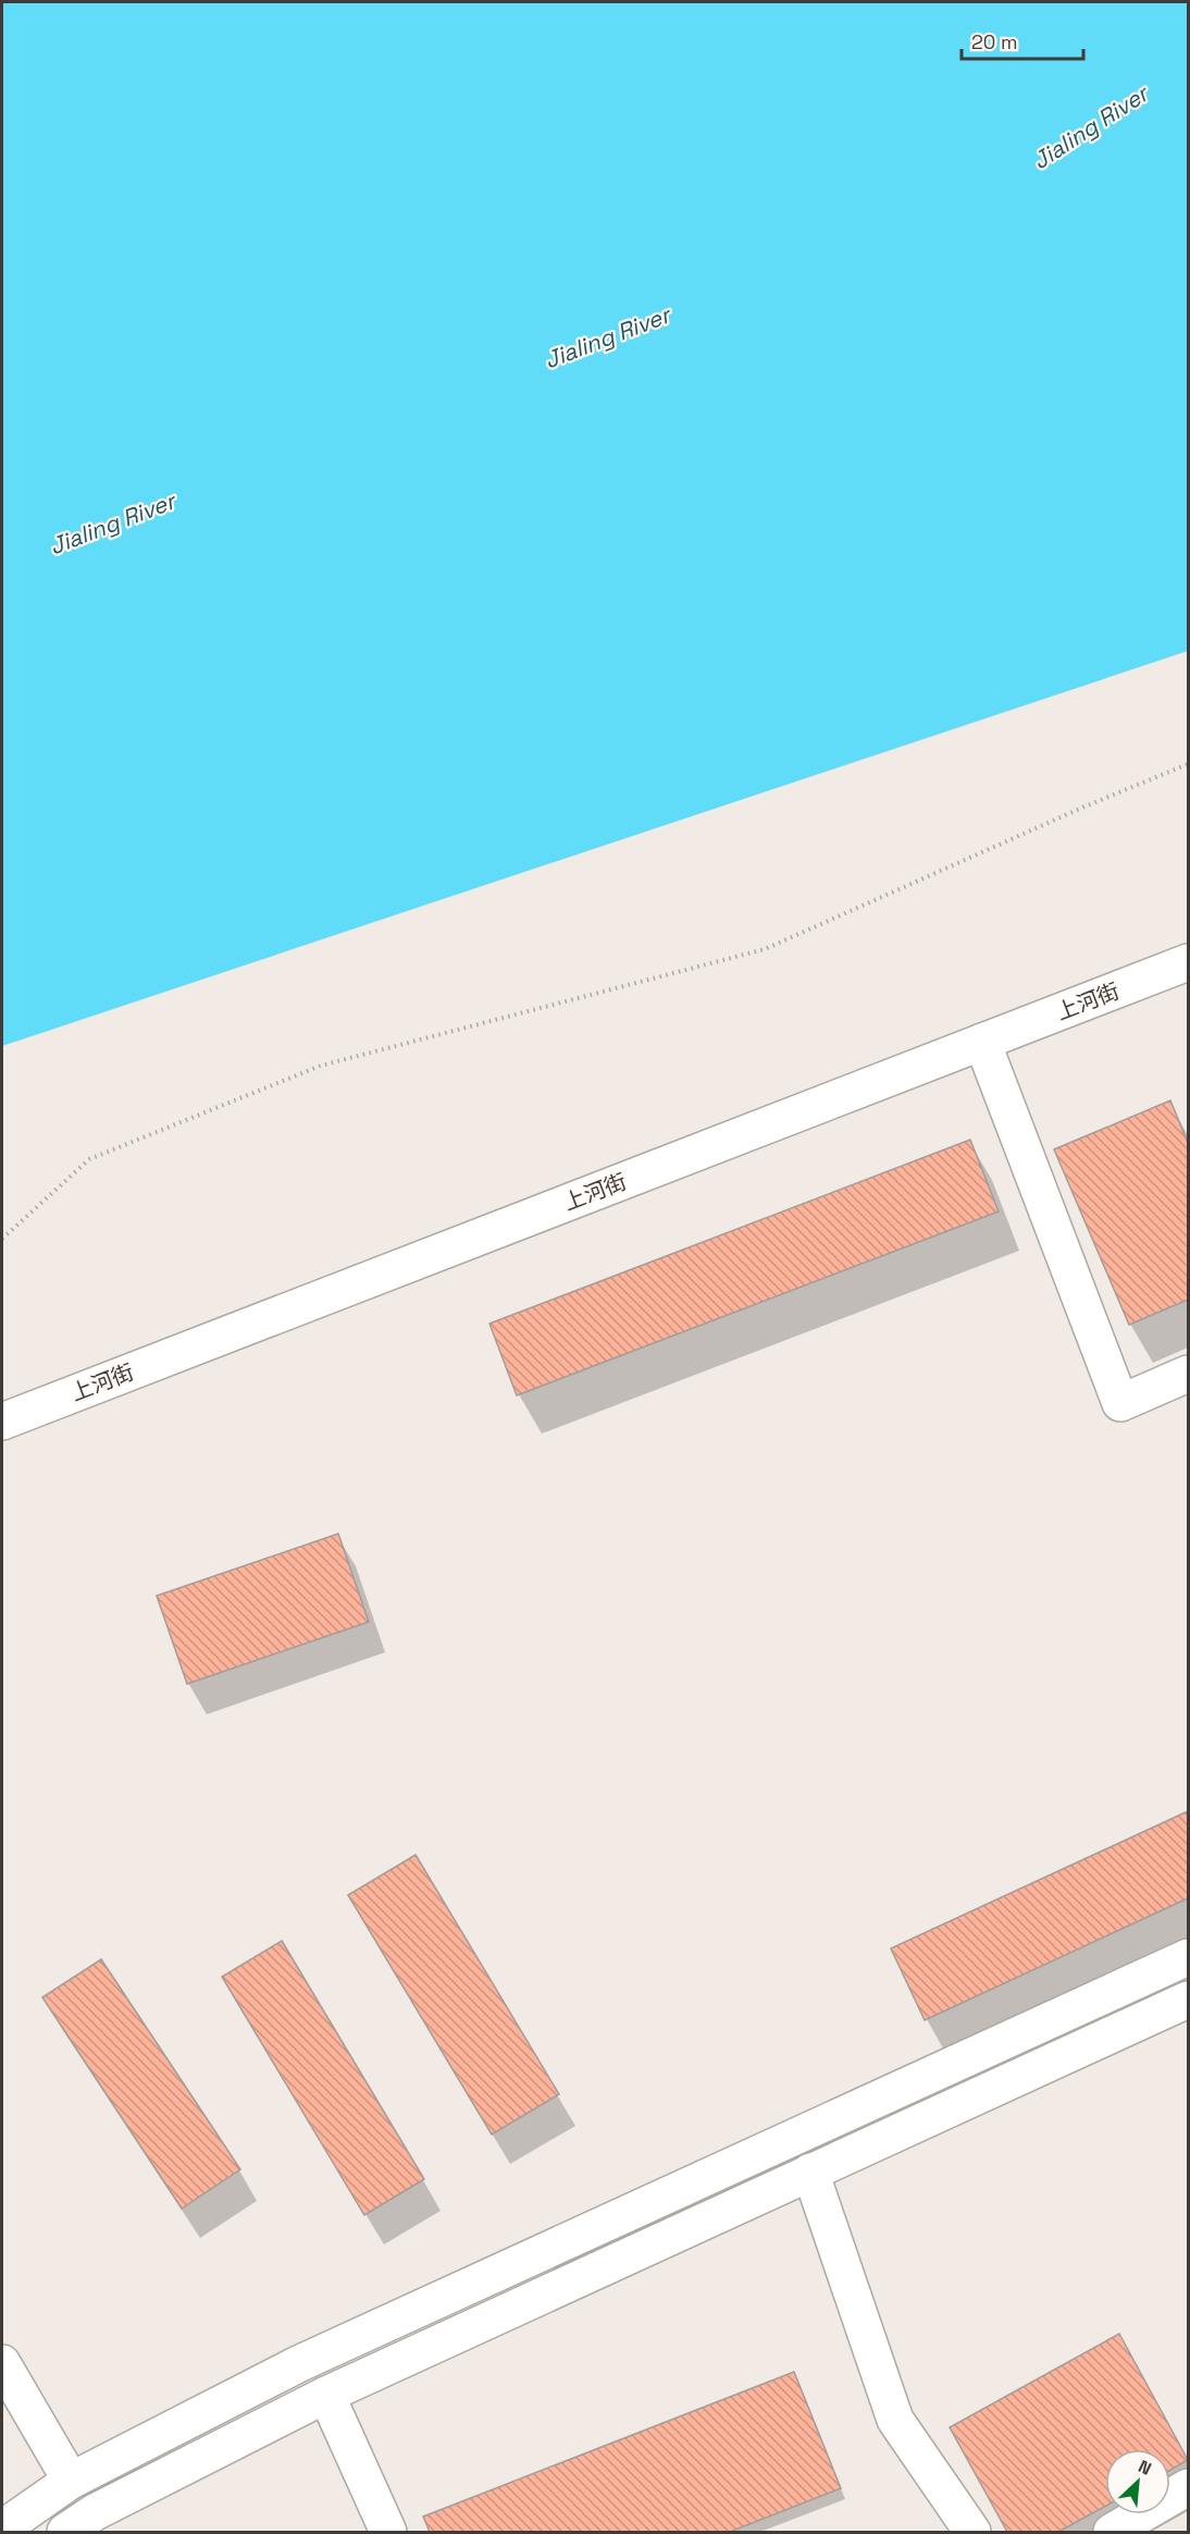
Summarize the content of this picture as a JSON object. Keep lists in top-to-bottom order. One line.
{"streets":{"main road":["上河街"]},"water":["Jialing River"],"scale_bar":"20 m","north":"top right"}
